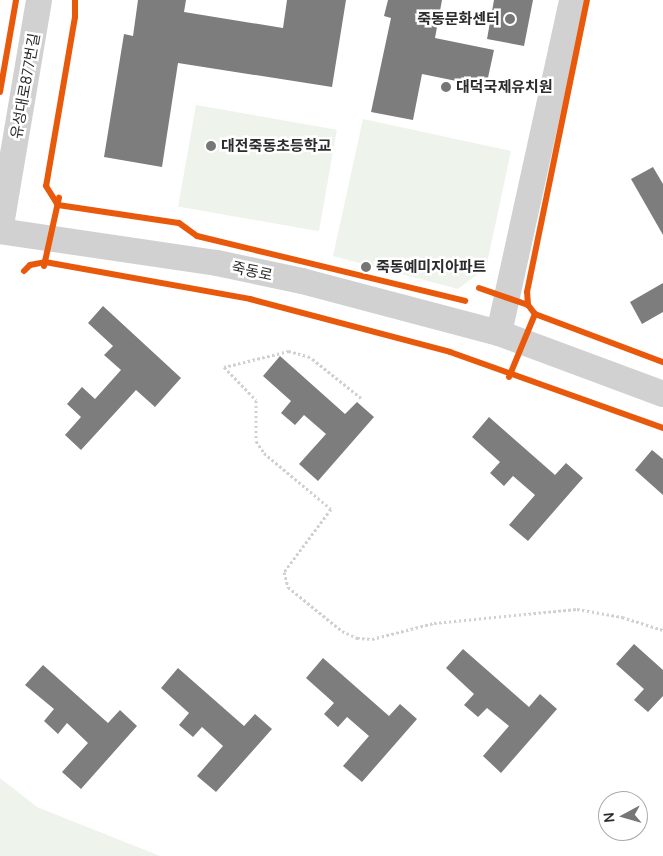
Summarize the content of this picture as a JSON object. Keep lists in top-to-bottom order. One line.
{"streets":{"street":["유성대로877번길","죽동로"]},"crossings":[["유성대로877번길","죽동로"]],"places":["죽동문화센터","대덕국제유치원","대전죽동초등학교","죽동예미지아파트"],"north":"left"}
